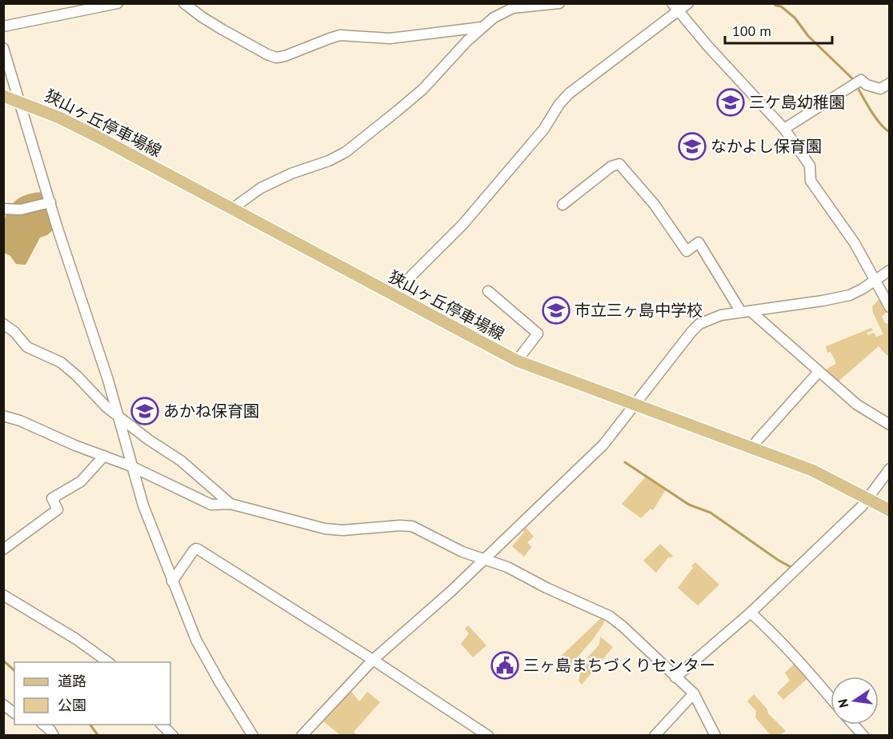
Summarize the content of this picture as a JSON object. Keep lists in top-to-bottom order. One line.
{"streets":{"main road":["狭山ヶ丘停車場線"]},"places":{"school or university":["三ケ島幼稚園","なかよし保育園","市立三ヶ島中学校","あかね保育園"],"public building":["三ヶ島まちづくりセンター"]},"legend":["道路","公園"],"scale_bar":"100 m","north":"left"}
